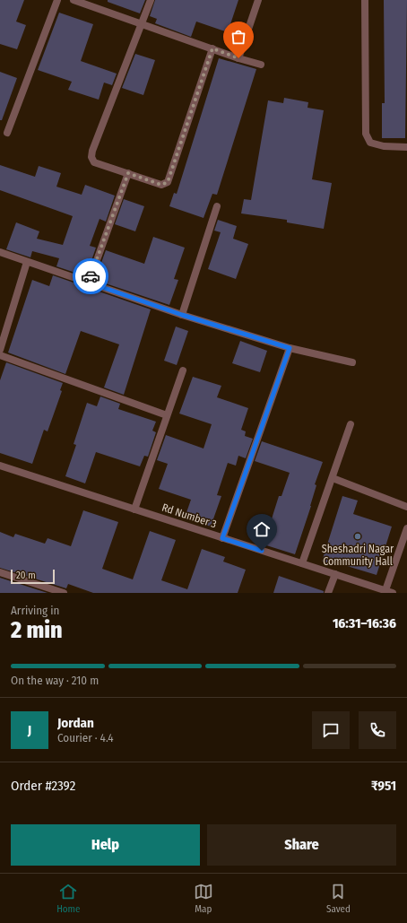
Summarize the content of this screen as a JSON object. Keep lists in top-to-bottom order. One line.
{"streets":{"street":["Rd Number 3"]},"places":["Sheshadri Nagar Community Hall"],"scale_bar":"20 m","page":{"scale":"20 m","heading":["2 min","Arriving in","16:31–16:36"],"panel":["Jordan","Courier · 4.4","Order #2392","₹951"],"bar":"On the way · 210 m","round":"J","buttons":["Help","Share"],"tabs":["Home","Map","Saved"]}}
